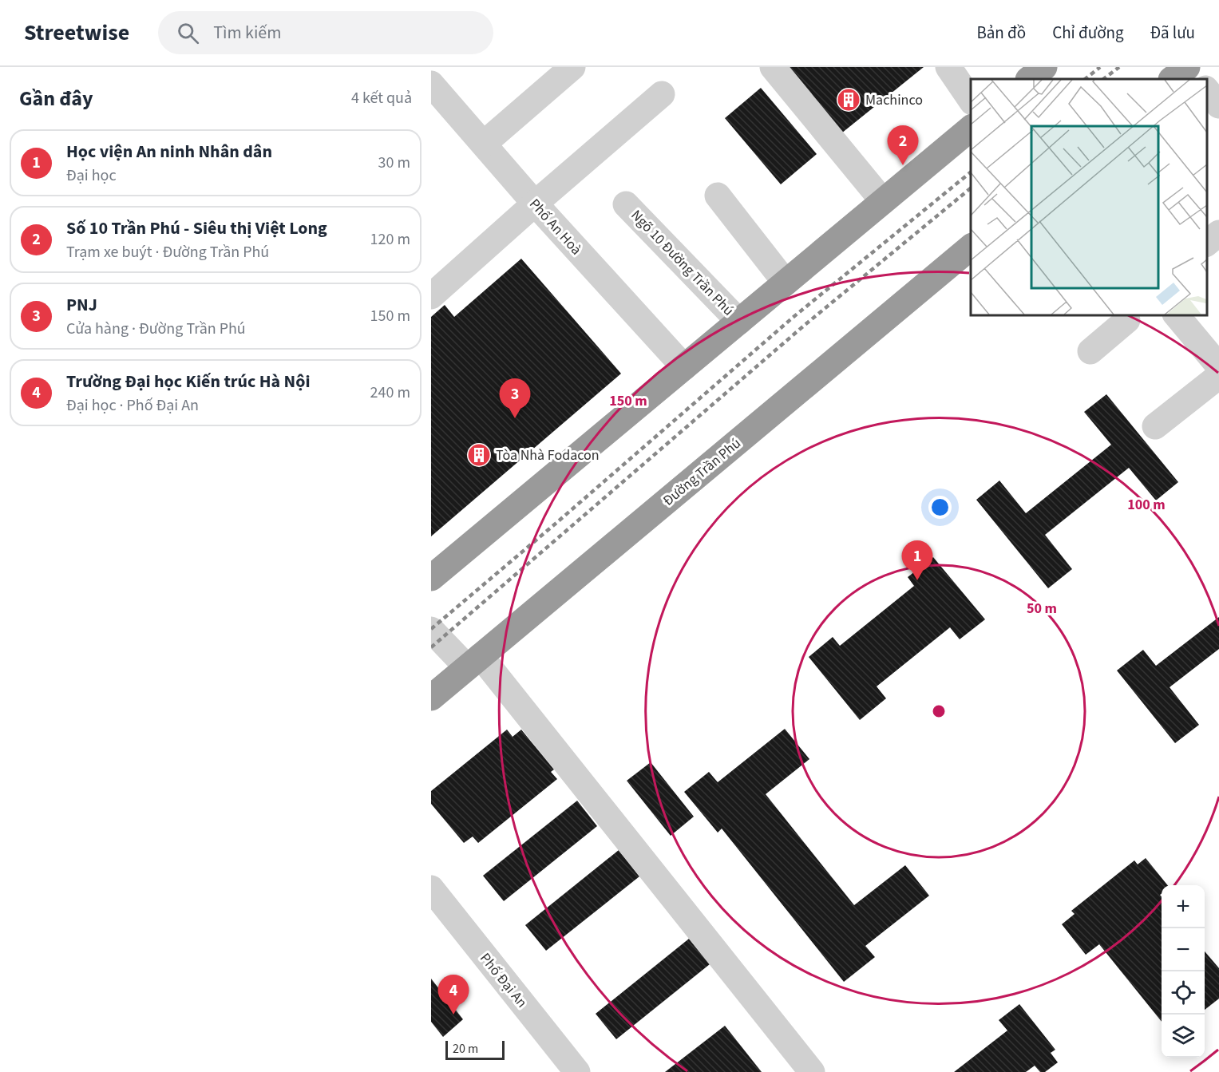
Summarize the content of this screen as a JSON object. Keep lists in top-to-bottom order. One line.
{"streets":{"highway":["Đường Trần Phú"],"street":["Phố An Hoà","Ngõ 10 Đường Trần Phú","Phố Đại An"]},"places":{"building":["Machinco","Tòa Nhà Fodacon"]},"scale_bar":"20 m","page":{"header":"Streetwise","search":"Tìm kiếm","nav":["Bản đồ","Chỉ đường","Đã lưu"],"heading":["Gần đây","4 kết quả"],"pins":["2","3","1","4"],"list":[{"mark":"1","name":"Học viện An ninh Nhân dân","note":"Đại học","value":"30 m"},{"mark":"2","name":"Số 10 Trần Phú - Siêu thị Việt Long","note":"Trạm xe buýt · Đường Trần Phú","value":"120 m"},{"mark":"3","name":"PNJ","note":"Cửa hàng · Đường Trần Phú","value":"150 m"},{"mark":"4","name":"Trường Đại học Kiến trúc Hà Nội","note":"Đại học · Phố Đại An","value":"240 m"}],"map_buttons":["+","−"],"scale":"20 m"},"rings":["150 m","100 m","50 m"]}
